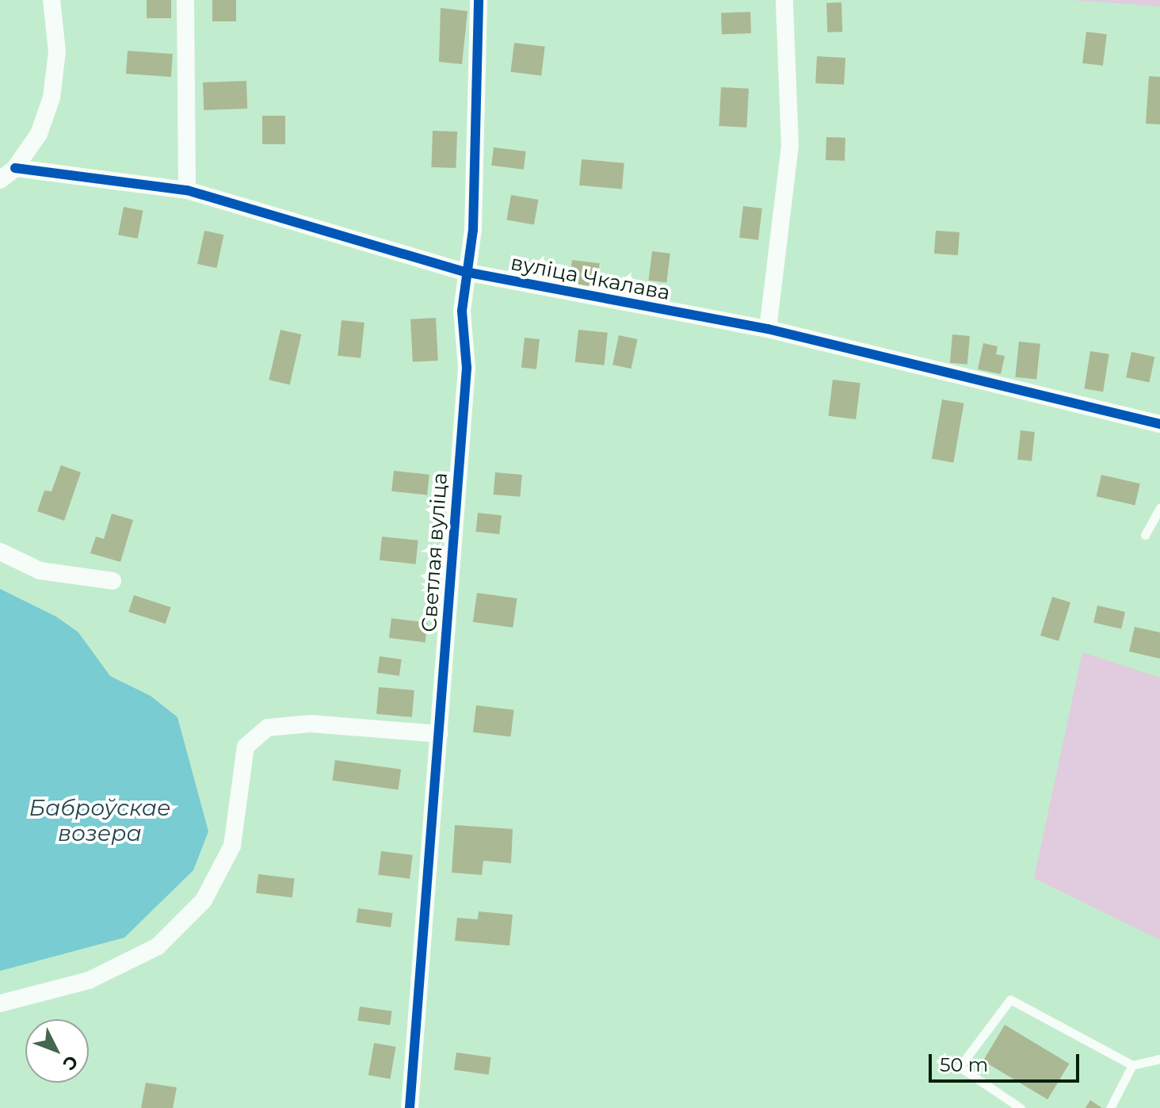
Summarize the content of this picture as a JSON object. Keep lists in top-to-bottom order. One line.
{"streets":{"street":["вуліца Чкалава","Светлая вуліца"]},"crossings":[["вуліца Чкалава","Светлая вуліца"]],"water":["Баброўскае возера"],"scale_bar":"50 m","north":"bottom right"}
